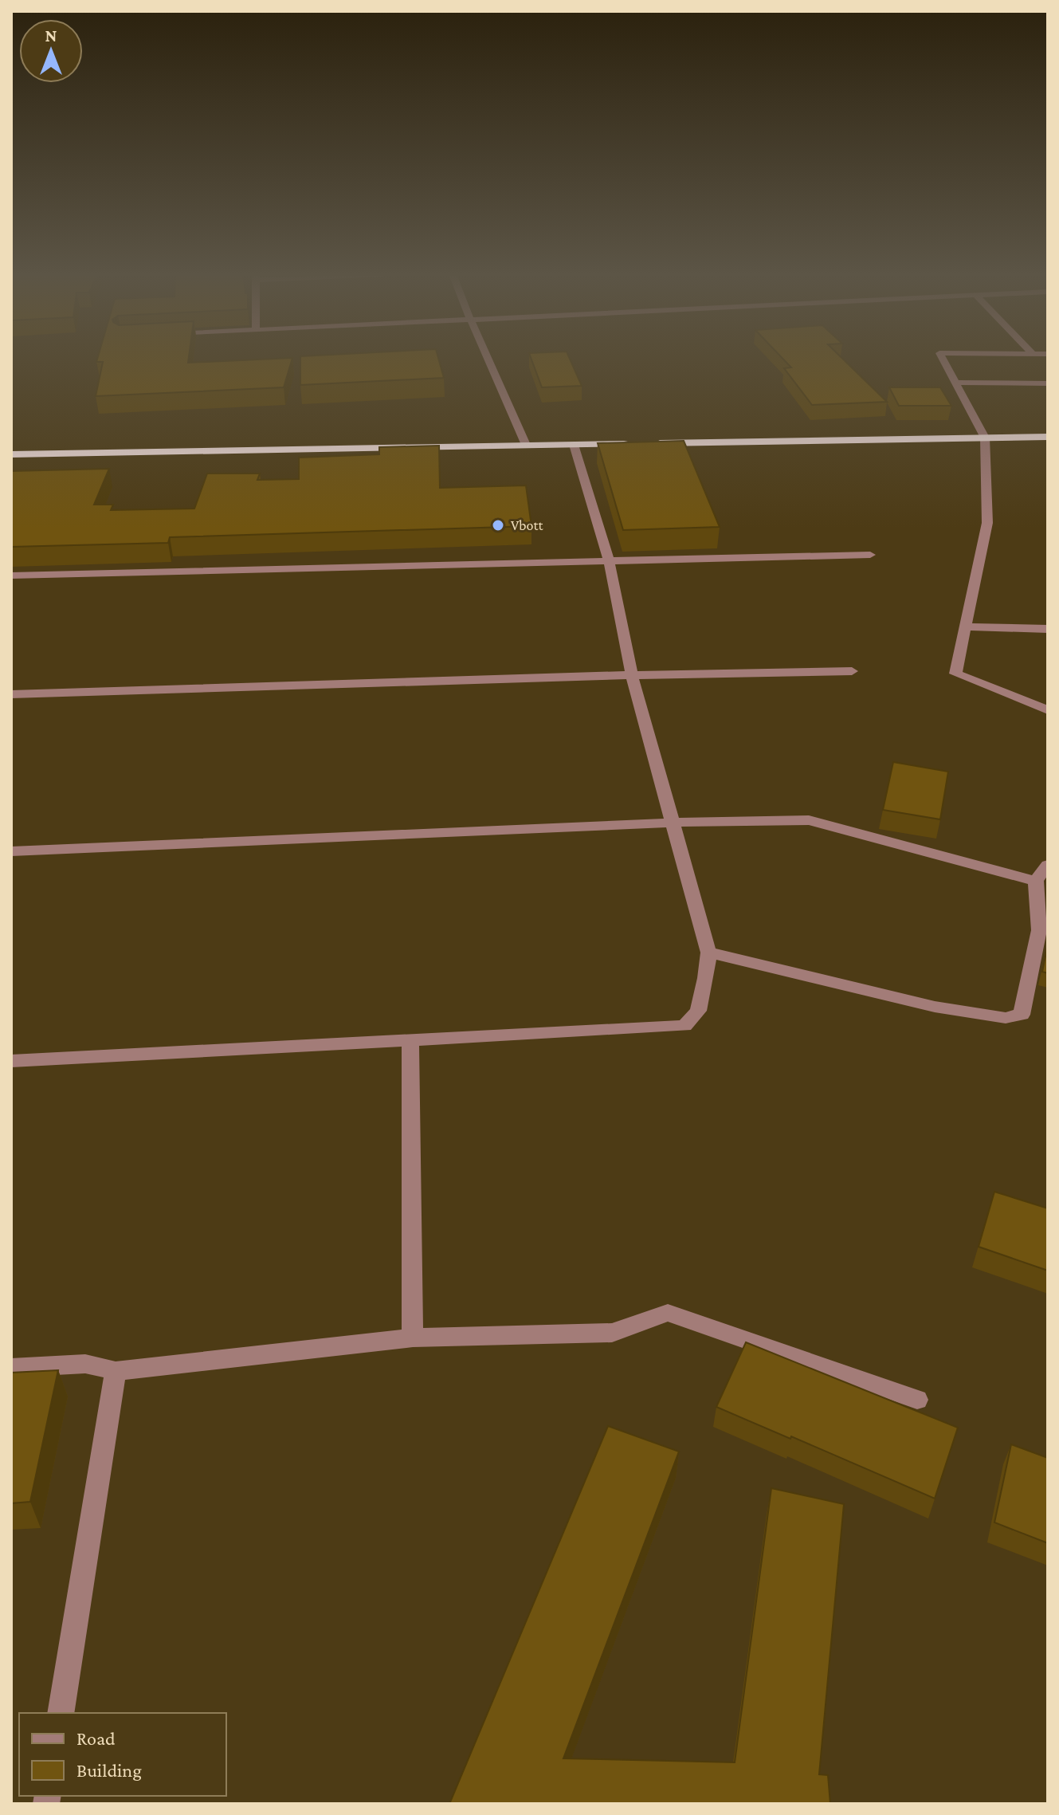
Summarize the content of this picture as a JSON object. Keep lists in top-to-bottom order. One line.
{"places":["Vbott"],"legend":["Road","Building"],"north":"top"}
